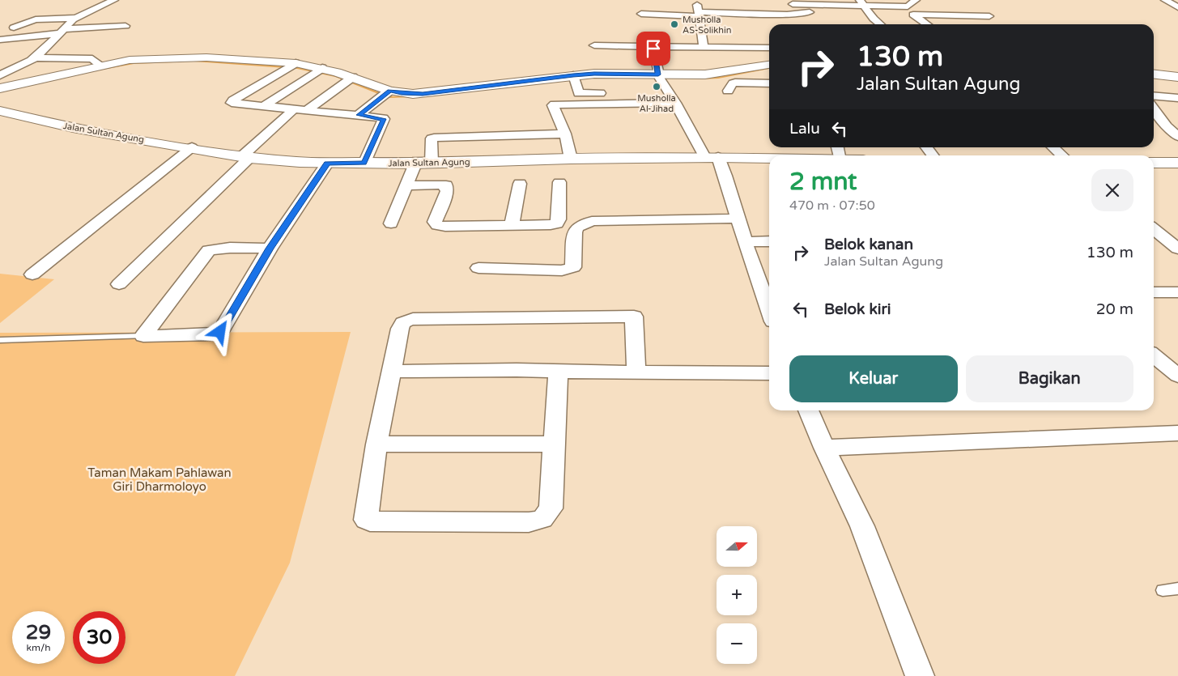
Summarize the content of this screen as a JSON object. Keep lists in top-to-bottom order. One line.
{"streets":{"street":["Jalan Sultan Agung"]},"parks":["Taman Makam Pahlawan Giri Dharmoloyo"],"places":["Musholla AS-Solikhin","Musholla Al-Jihad"],"north":"right","page":{"turn":["130 m","Jalan Sultan Agung"],"then":"Lalu","heading":["2 mnt","470 m · 07:50"],"list":[{"name":"Belok kanan","note":"Jalan Sultan Agung","value":"130 m"},{"name":"Belok kiri","value":"20 m"}],"buttons":["Keluar","Bagikan"],"map_buttons":["+","−"],"speed":"29 km/h","limit":"30"}}
